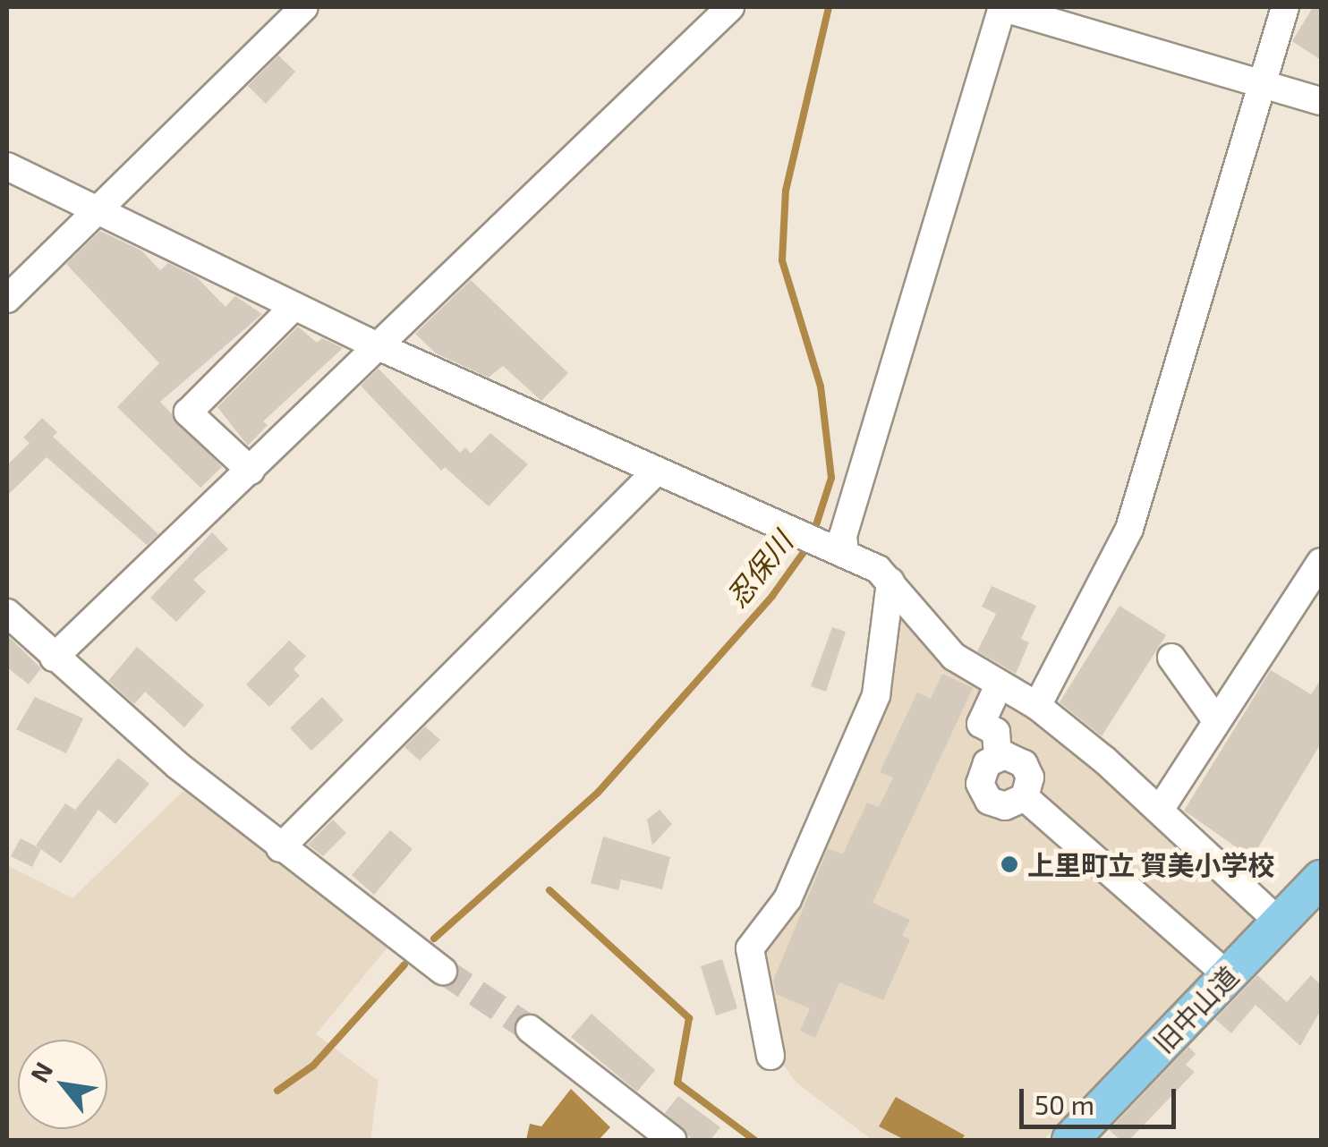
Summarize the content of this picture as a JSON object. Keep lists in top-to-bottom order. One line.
{"streets":{"main road":["旧中山道"]},"water":["忍保川"],"places":["上里町立 賀美小学校"],"scale_bar":"50 m","north":"top left"}
